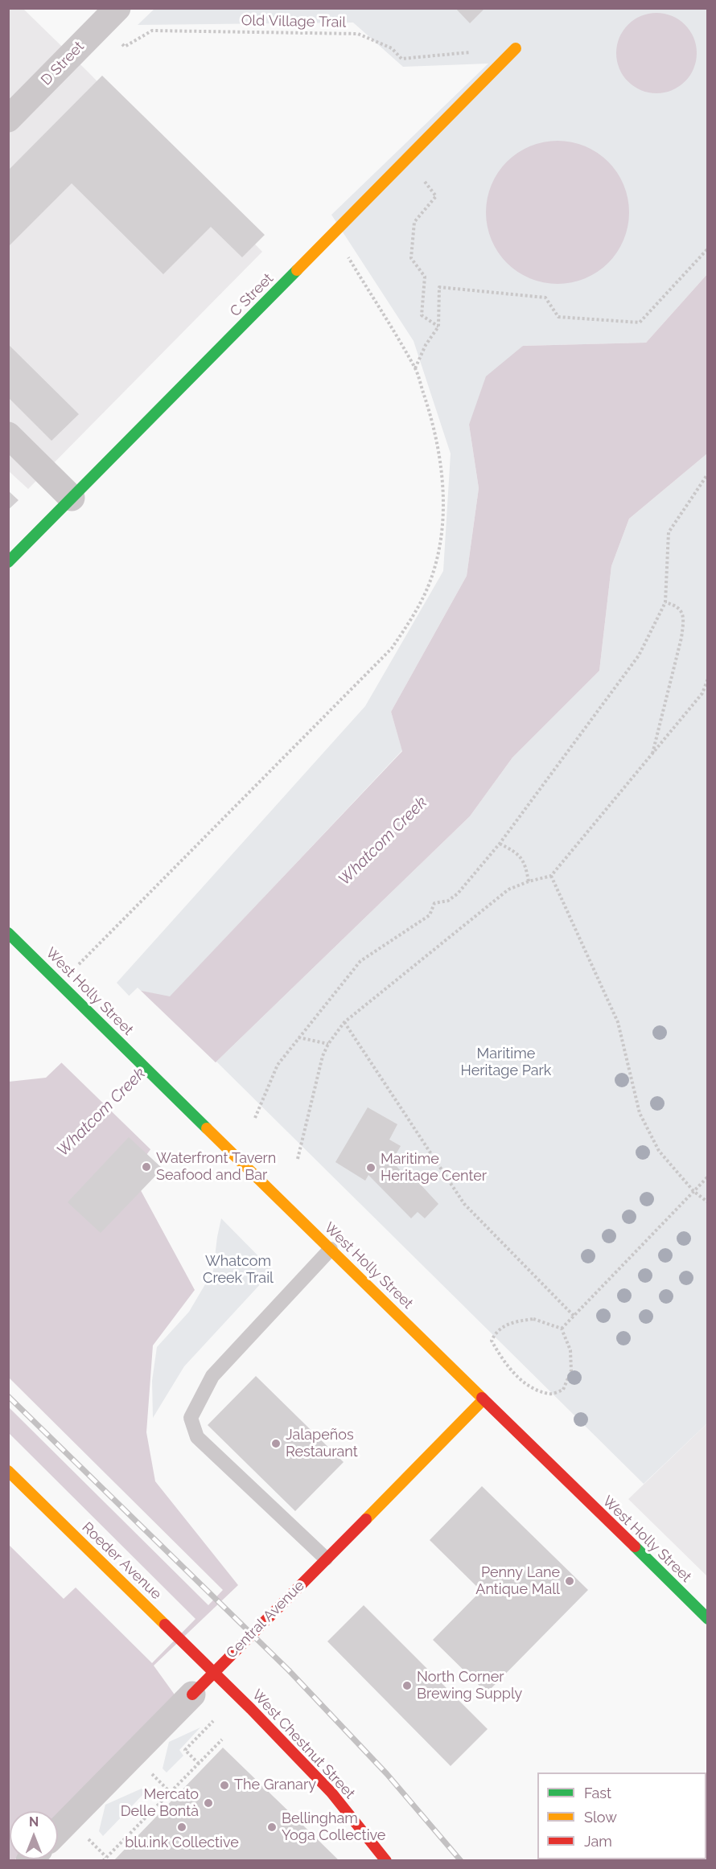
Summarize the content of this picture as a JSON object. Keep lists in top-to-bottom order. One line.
{"streets":{"main road":["C Street","West Holly Street","Roeder Avenue","Central Avenue","West Chestnut Street"],"street":["D Street"],"path":["Old Village Trail"]},"crossings":[["Old Village Trail","D Street"],["Old Village Trail","C Street"],["West Holly Street","Central Avenue"],["Roeder Avenue","Central Avenue"],["Roeder Avenue","West Chestnut Street"],["Central Avenue","West Chestnut Street"]],"water":["Whatcom Creek"],"parks":["Maritime Heritage Park","Whatcom Creek Trail"],"places":["Waterfront Tavern Seafood and Bar","Maritime Heritage Center","Jalapeños Restaurant","Penny Lane Antique Mall","North Corner Brewing Supply","The Granary","Mercato Delle Bontà","blu.ink Collective","Bellingham Yoga Collective"],"legend":["Fast","Slow","Jam"],"north":"top"}
